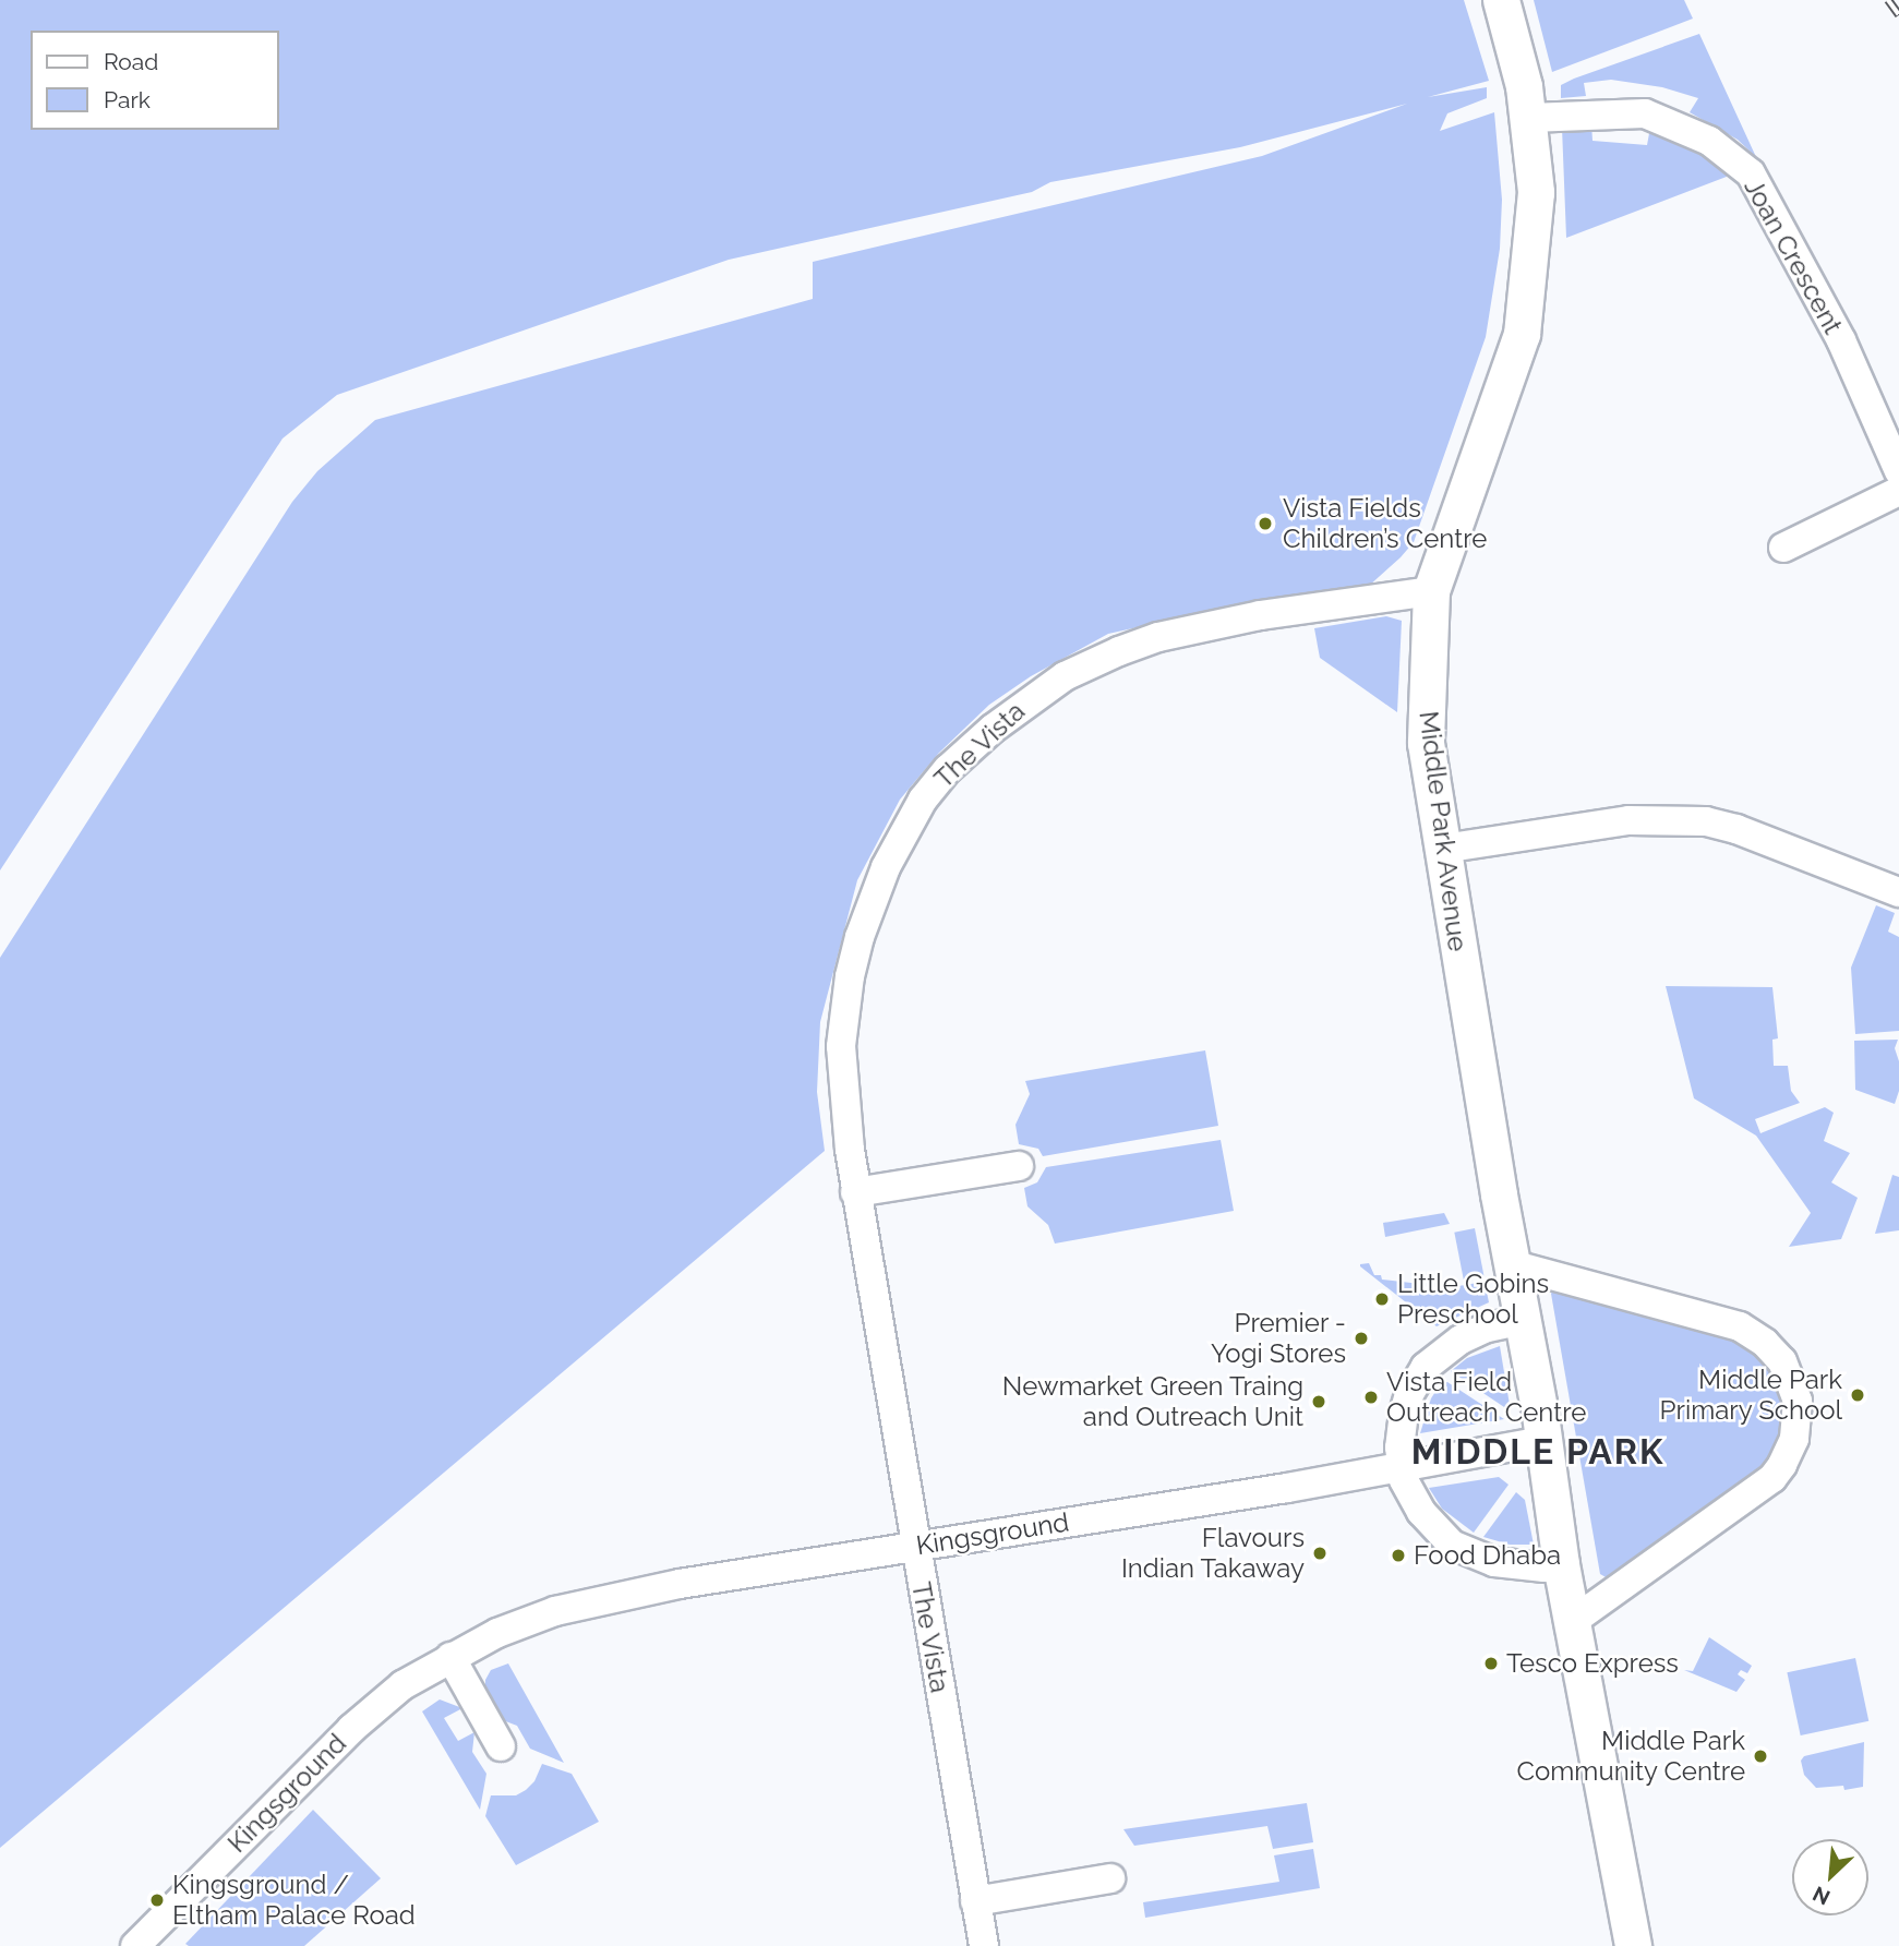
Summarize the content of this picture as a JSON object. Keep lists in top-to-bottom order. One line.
{"streets":{"street":["Joan Crescent","The Vista","Middle Park Avenue","Kingsground"]},"crossings":[["Joan Crescent","Middle Park Avenue"],["The Vista","Middle Park Avenue"],["The Vista","Kingsground"],["Middle Park Avenue","Kingsground"]],"districts":["MIDDLE PARK"],"places":["Vista Fields Children’s Centre","Little Gobins Preschool","Premier - Yogi Stores","Middle Park Primary School","Vista Field Outreach Centre","Newmarket Green Traing and Outreach Unit","Flavours Indian Takaway","Food Dhaba","Tesco Express","Middle Park Community Centre","Kingsground / Eltham Palace Road"],"legend":["Road","Park"],"north":"bottom left"}
